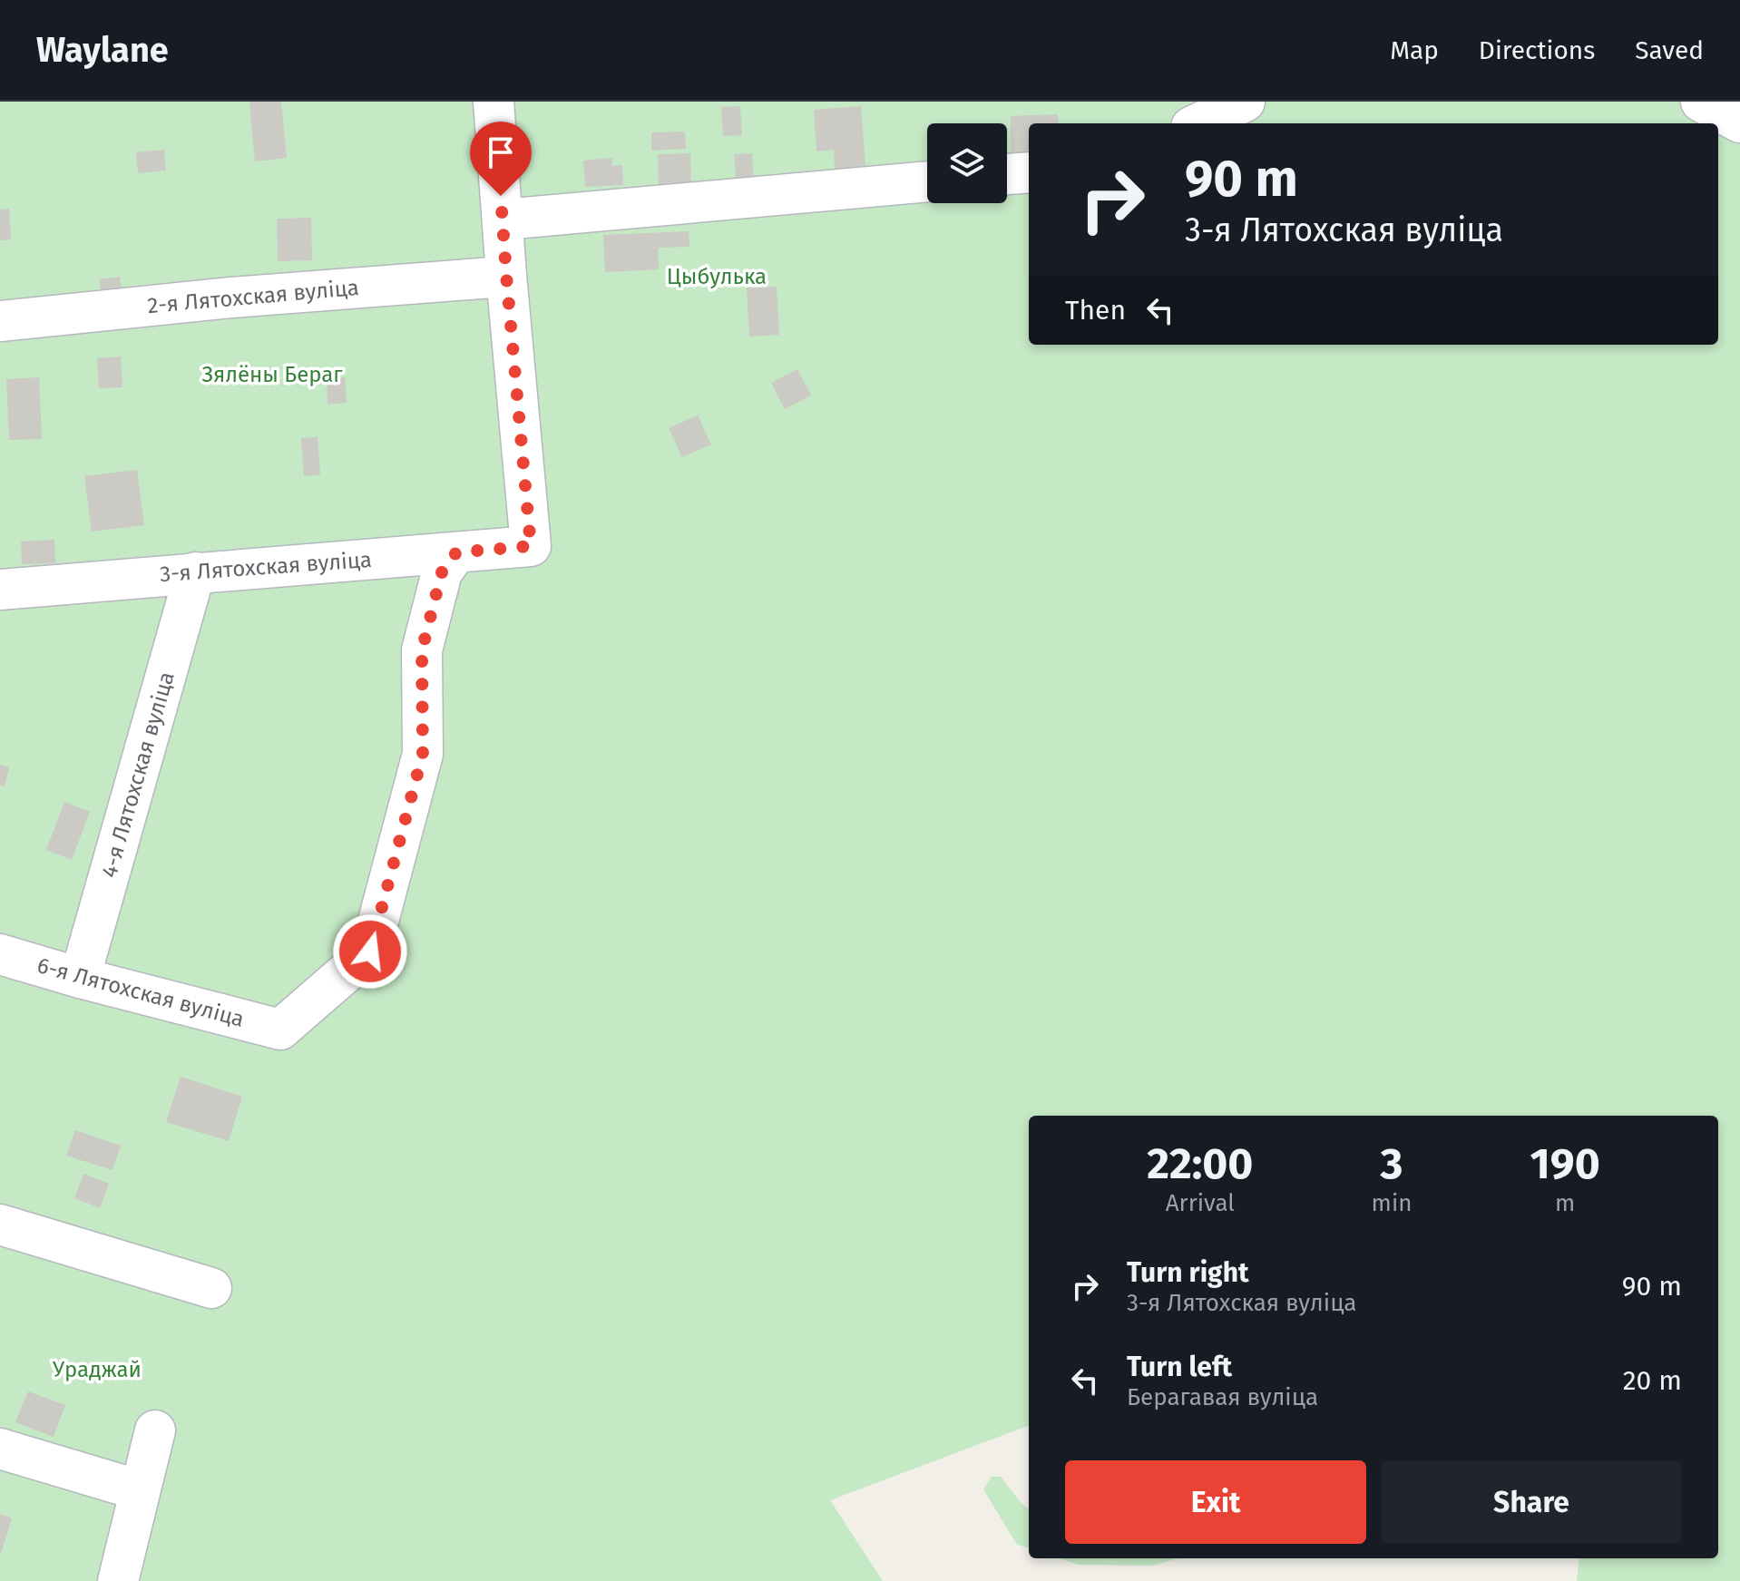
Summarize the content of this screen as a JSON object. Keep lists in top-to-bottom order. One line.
{"streets":{"lane":["2-я Лятохская вуліца","3-я Лятохская вуліца","4-я Лятохская вуліца","6-я Лятохская вуліца"]},"crossings":[["2-я Лятохская вуліца","3-я Лятохская вуліца"],["3-я Лятохская вуліца","4-я Лятохская вуліца"],["3-я Лятохская вуліца","6-я Лятохская вуліца"],["4-я Лятохская вуліца","6-я Лятохская вуліца"]],"parks":["Цыбулька","Зялёны Бераг","Ураджай"],"page":{"header":"Waylane","nav":["Map","Directions","Saved"],"turn":["90 m","3-я Лятохская вуліца"],"then":"Then","eta":["22:00","Arrival","3","min","190","m"],"list":[{"name":"Turn right","note":"3-я Лятохская вуліца","value":"90 m"},{"name":"Turn left","note":"Берагавая вуліца","value":"20 m"}],"buttons":["Exit","Share"]}}
